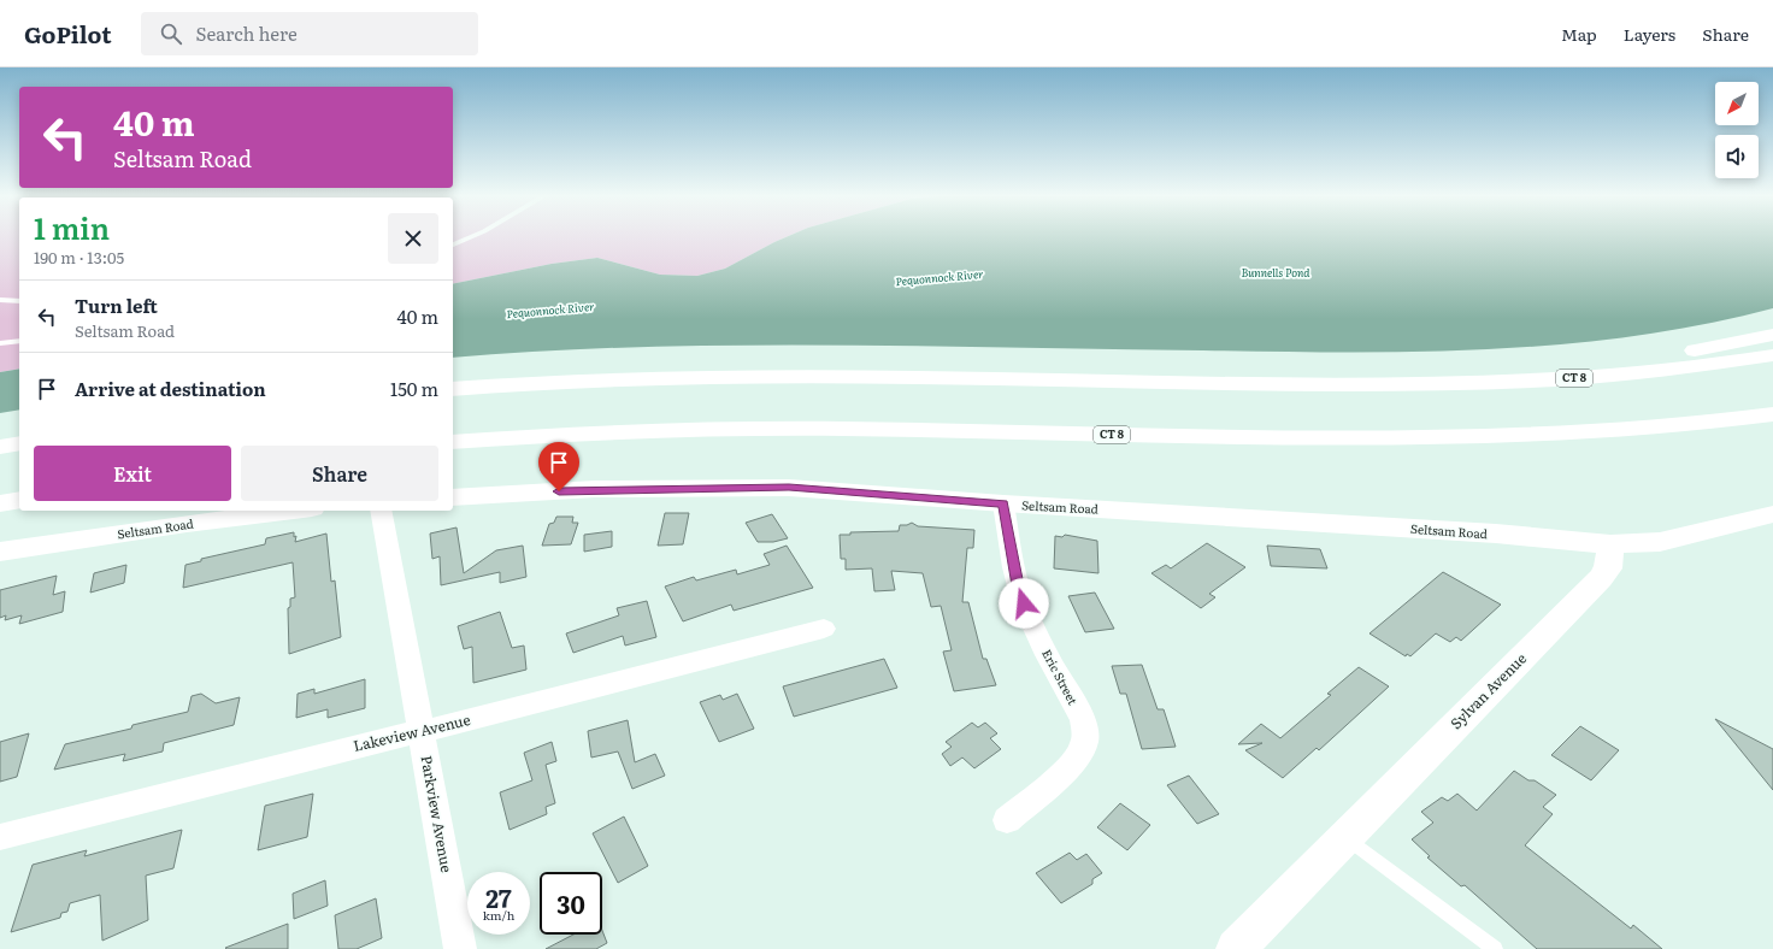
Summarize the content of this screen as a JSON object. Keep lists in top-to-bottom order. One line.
{"streets":{"main road":["CT 8","Seltsam Road","Sylvan Avenue"],"street":["Eric Street","Lakeview Avenue","Parkview Avenue"]},"crossings":[["Seltsam Road","Eric Street"],["Seltsam Road","Sylvan Avenue"],["Lakeview Avenue","Parkview Avenue"]],"water":["Bunnells Pond","Pequonnock River"],"north":"bottom left","page":{"header":"GoPilot","search":"Search here","nav":["Map","Layers","Share"],"turn":["40 m","Seltsam Road"],"heading":["1 min","190 m · 13:05"],"list":[{"name":"Turn left","note":"Seltsam Road","value":"40 m"},{"name":"Arrive at destination","value":"150 m"}],"buttons":["Exit","Share"],"speed":"27 km/h","limit":"30"}}
